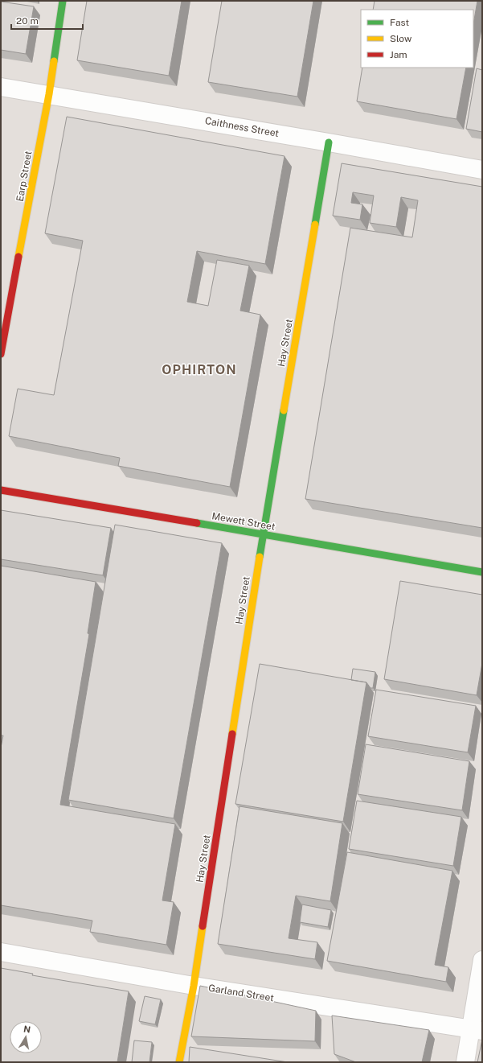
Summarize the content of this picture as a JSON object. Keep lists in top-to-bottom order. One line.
{"streets":{"street":["Caithness Street","Earp Street","Hay Street","Mewett Street","Garland Street"]},"crossings":[["Caithness Street","Earp Street"],["Caithness Street","Hay Street"],["Hay Street","Mewett Street"],["Hay Street","Garland Street"]],"districts":["OPHIRTON"],"legend":["Fast","Slow","Jam"],"scale_bar":"20 m","north":"top"}
